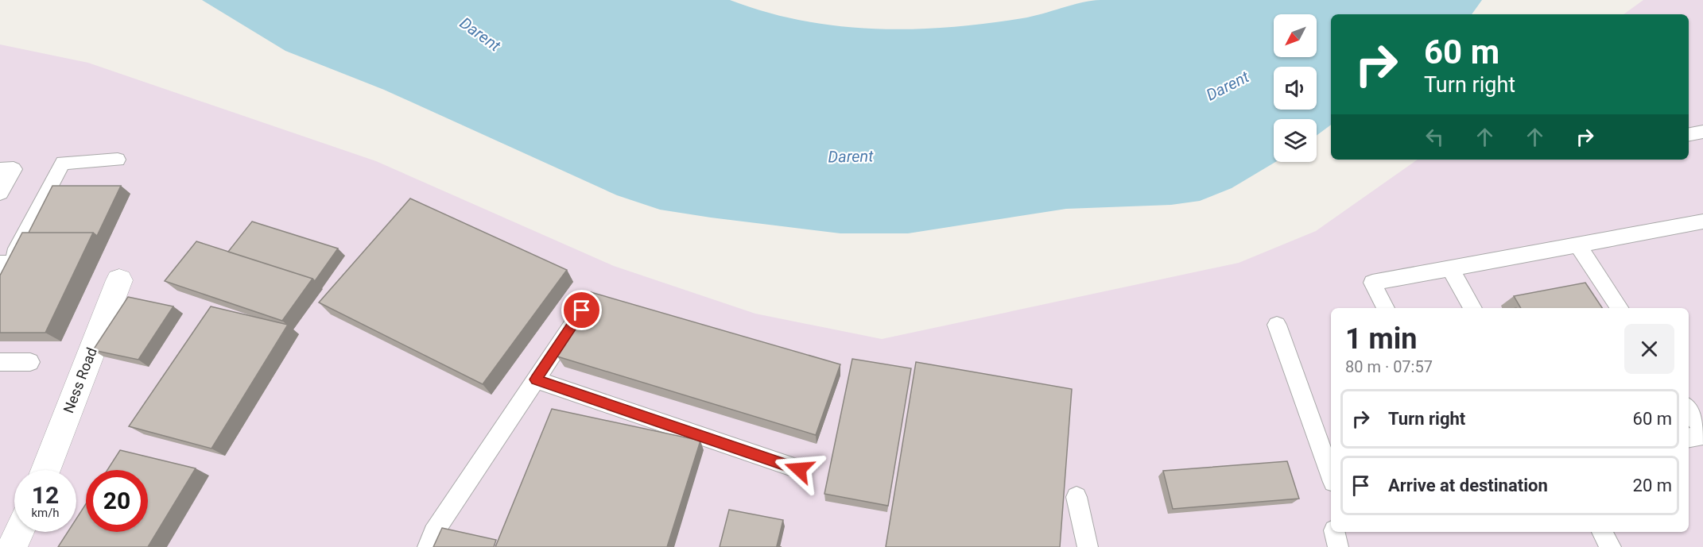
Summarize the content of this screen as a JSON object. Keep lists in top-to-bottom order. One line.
{"streets":{"street":["Ness Road"]},"water":["Darent"],"north":"bottom left","page":{"turn":["60 m","Turn right"],"heading":["1 min","80 m · 07:57"],"list":[{"name":"Turn right","value":"60 m"},{"name":"Arrive at destination","value":"20 m"}],"speed":"12 km/h","limit":"20"}}
